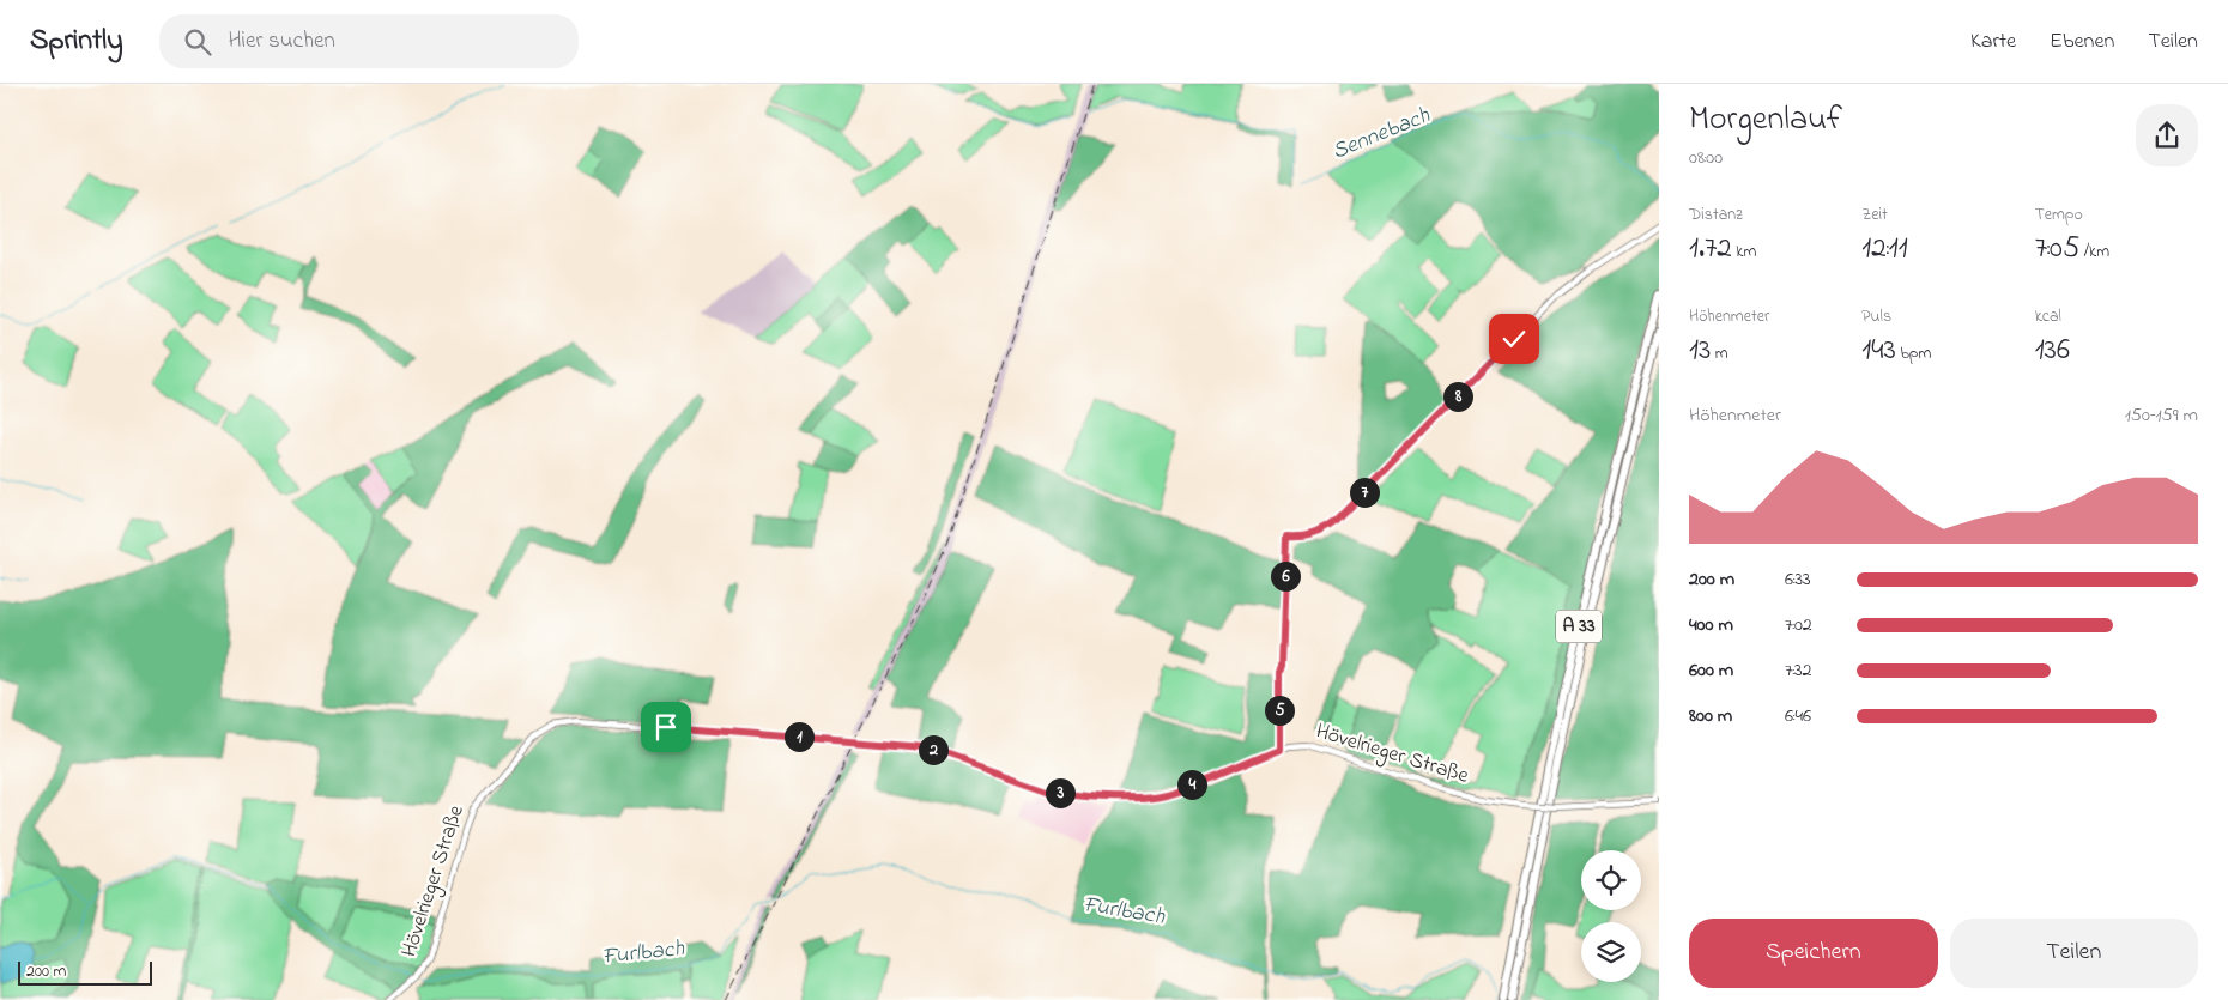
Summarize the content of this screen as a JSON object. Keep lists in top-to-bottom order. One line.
{"streets":{"highway":["A 33"],"main road":["Hövelrieger Straße"]},"water":["Sennebach","Furlbach"],"scale_bar":"200 m","page":{"header":"Sprintly","search":"Hier suchen","nav":["Karte","Ebenen","Teilen"],"heading":["Morgenlauf","08:00"],"stats":[["Distanz","1.72 km"],["Zeit","12:11"],["Tempo","7:05 /km"],["Höhenmeter","13 m"],["Puls","143 bpm"],["kcal","136"]],"pins":["8","7","6","5","1","2","4","3"],"chart":["Höhenmeter","150–159 m"],"list":[{"name":"200 m","note":"6:33"},{"name":"400 m","note":"7:02"},{"name":"600 m","note":"7:32"},{"name":"800 m","note":"6:46"}],"buttons":["Speichern","Teilen"],"scale":"200 m"}}
